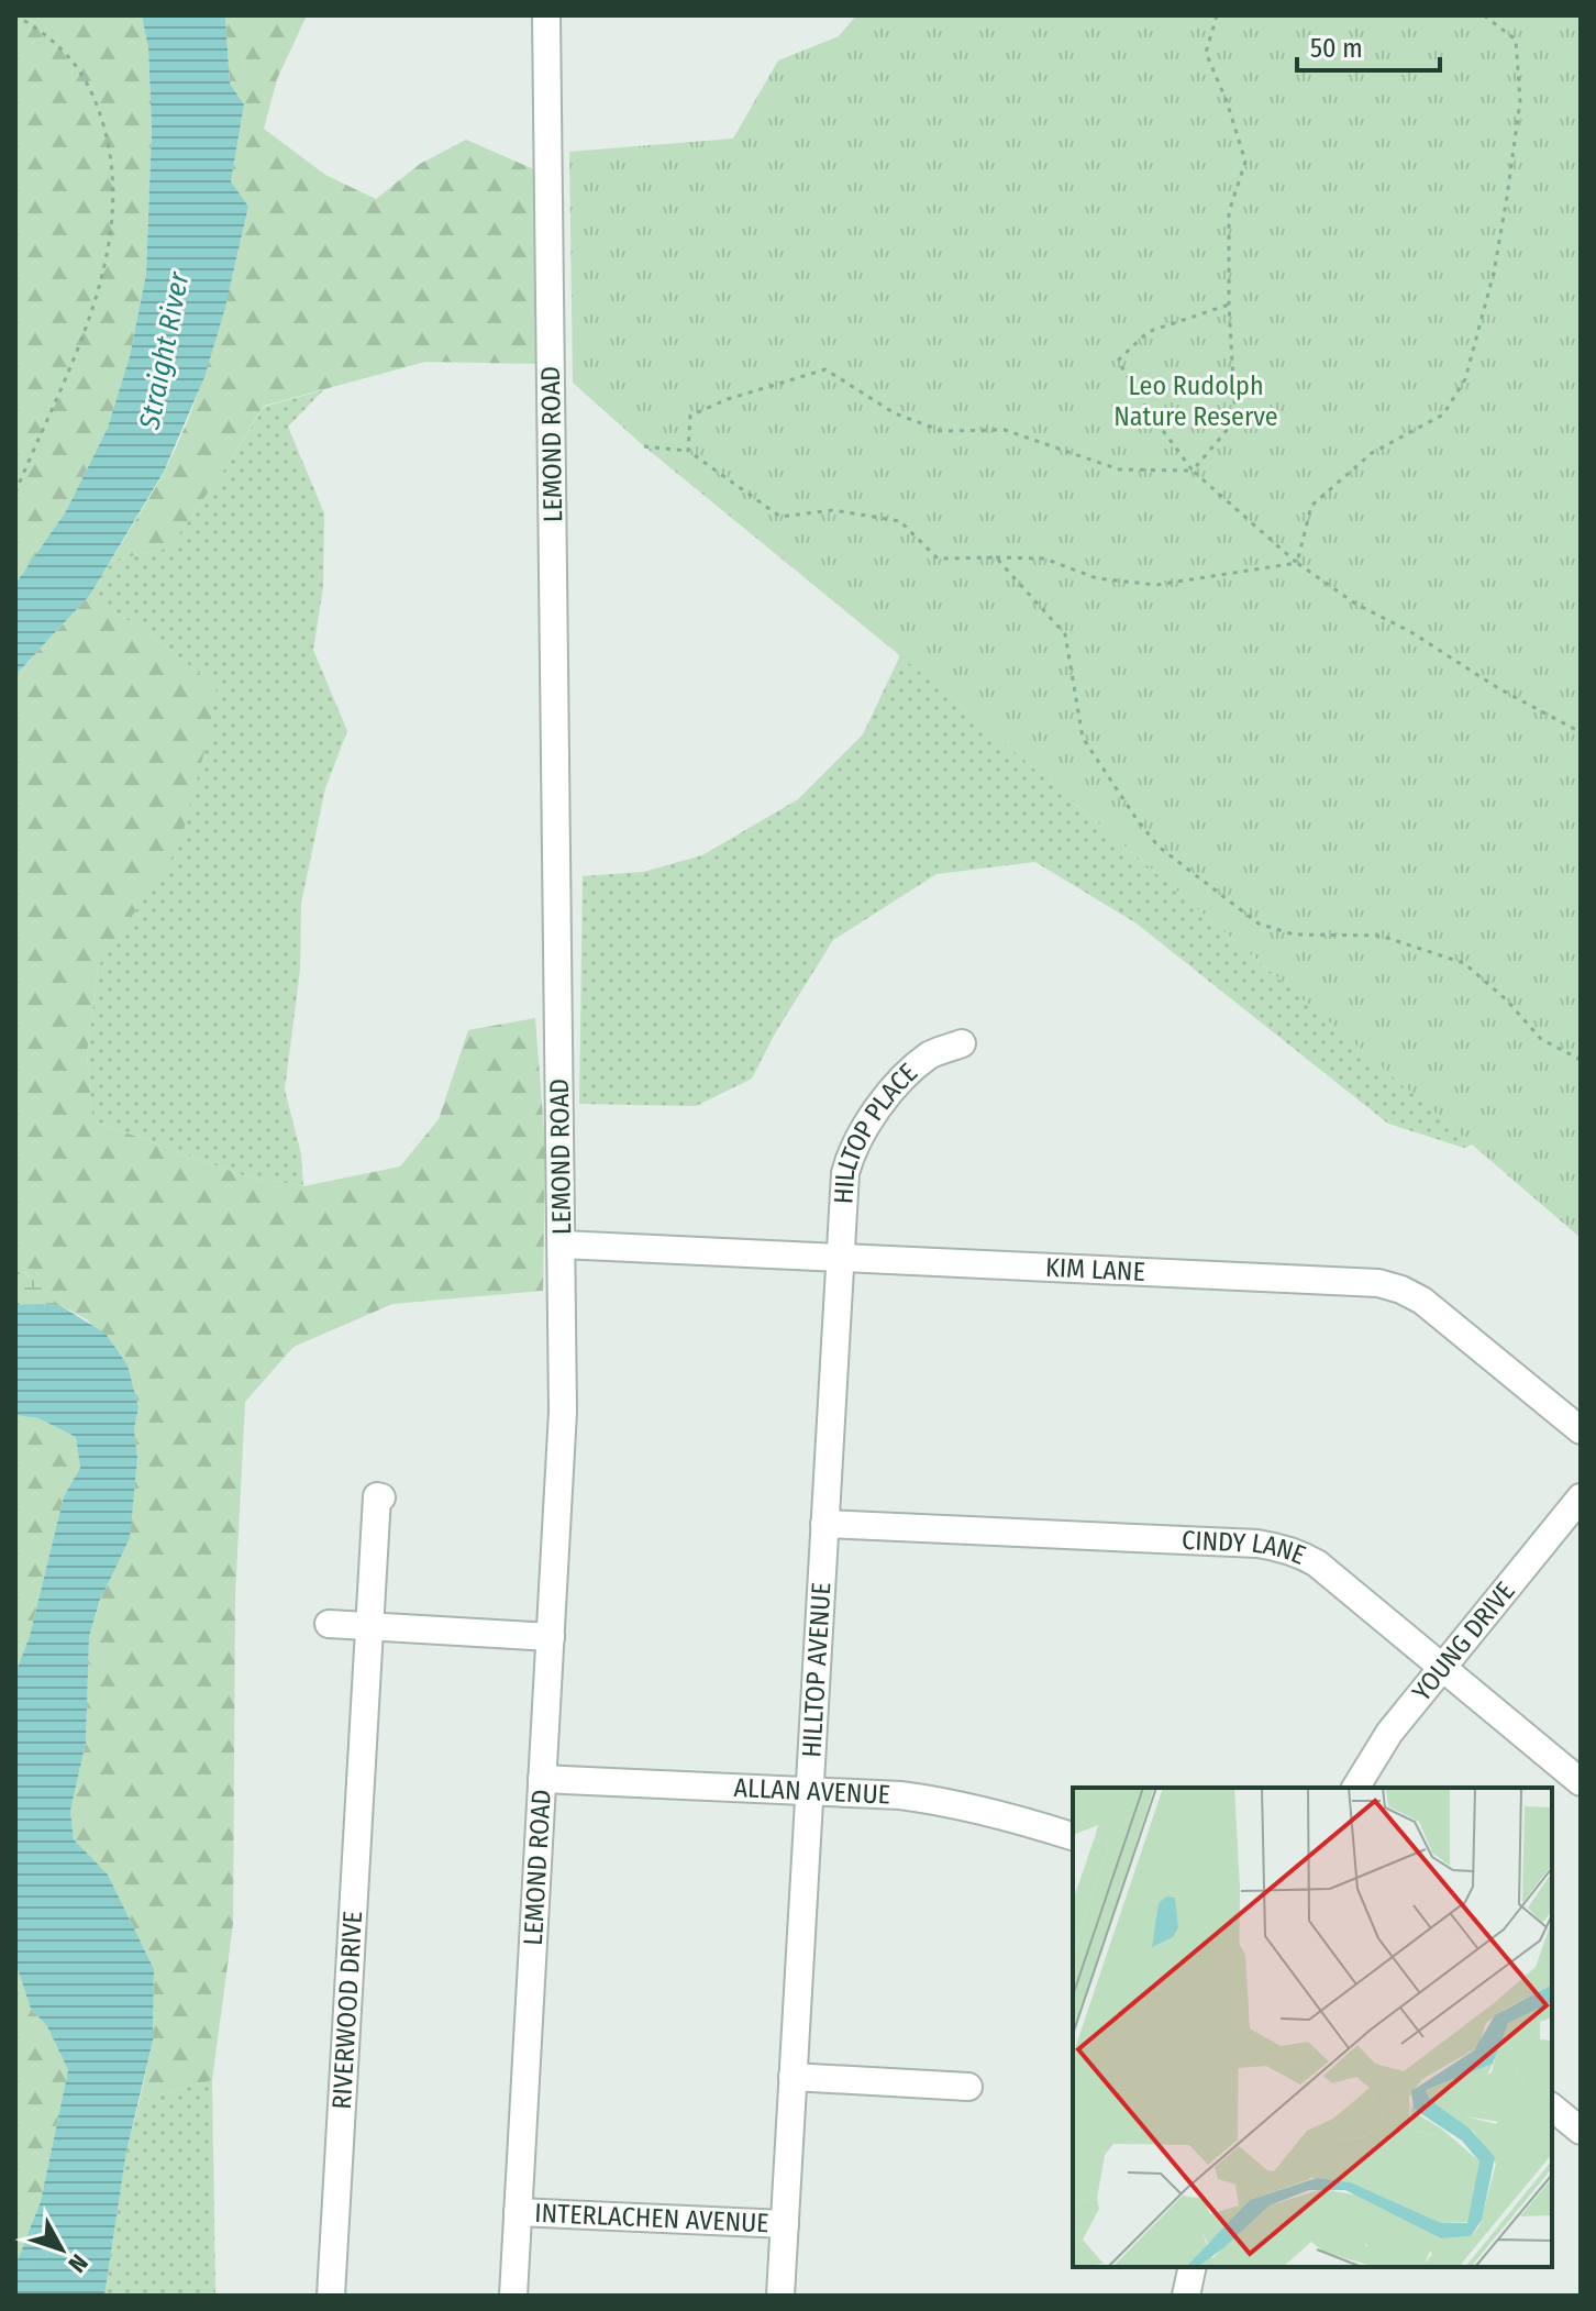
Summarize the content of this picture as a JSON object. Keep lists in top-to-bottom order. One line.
{"streets":{"street":["LEMOND ROAD","HILLTOP PLACE","KIM LANE","CINDY LANE","YOUNG DRIVE","HILLTOP AVENUE","ALLAN AVENUE","RIVERWOOD DRIVE","INTERLACHEN AVENUE"]},"crossings":[["LEMOND ROAD","KIM LANE"],["LEMOND ROAD","ALLAN AVENUE"],["LEMOND ROAD","INTERLACHEN AVENUE"],["HILLTOP PLACE","KIM LANE"],["HILLTOP PLACE","HILLTOP AVENUE"],["KIM LANE","HILLTOP AVENUE"],["CINDY LANE","YOUNG DRIVE"],["CINDY LANE","HILLTOP AVENUE"],["HILLTOP AVENUE","ALLAN AVENUE"],["HILLTOP AVENUE","INTERLACHEN AVENUE"]],"water":["Straight River"],"parks":["Leo Rudolph Nature Reserve"],"scale_bar":"50 m","north":"bottom right"}
